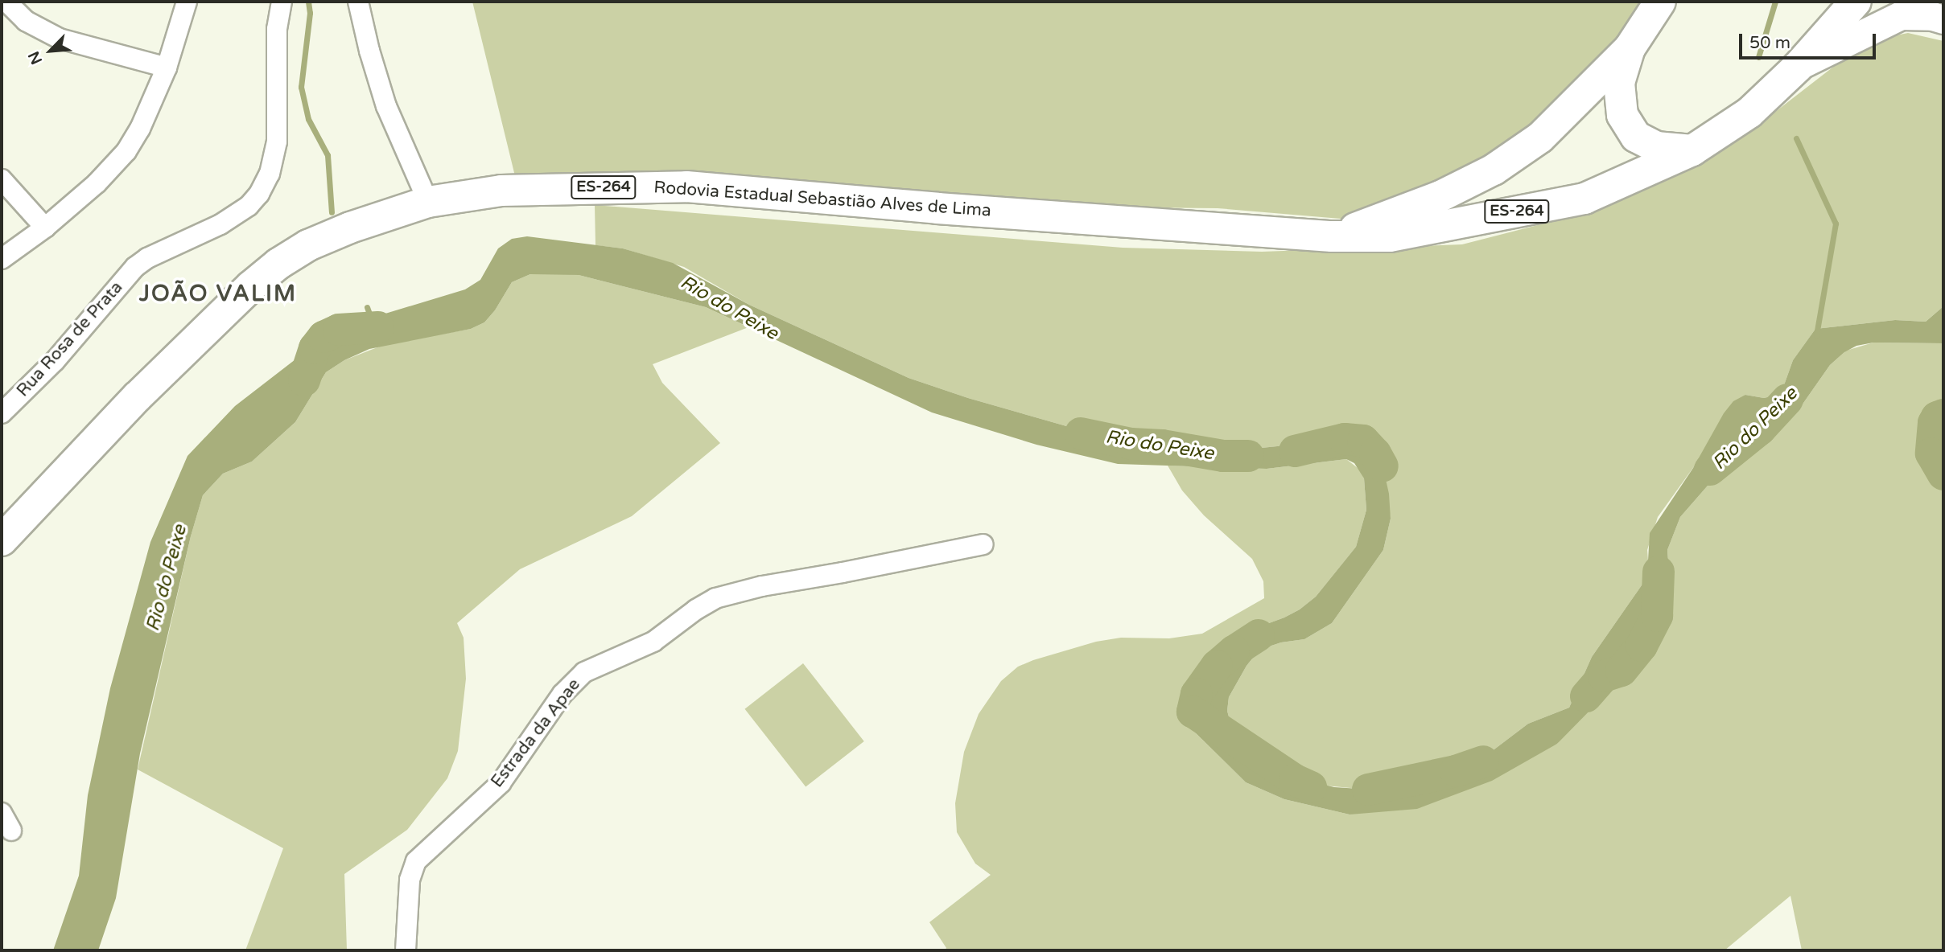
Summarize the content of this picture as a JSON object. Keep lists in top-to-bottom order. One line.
{"streets":{"main road":["ES-264","Rodovia Estadual Sebastião Alves de Lima"],"street":["Rua Rosa de Prata","Estrada da Apae"]},"districts":["JOÃO VALIM"],"water":["Rio do Peixe"],"scale_bar":"50 m","north":"bottom left"}
